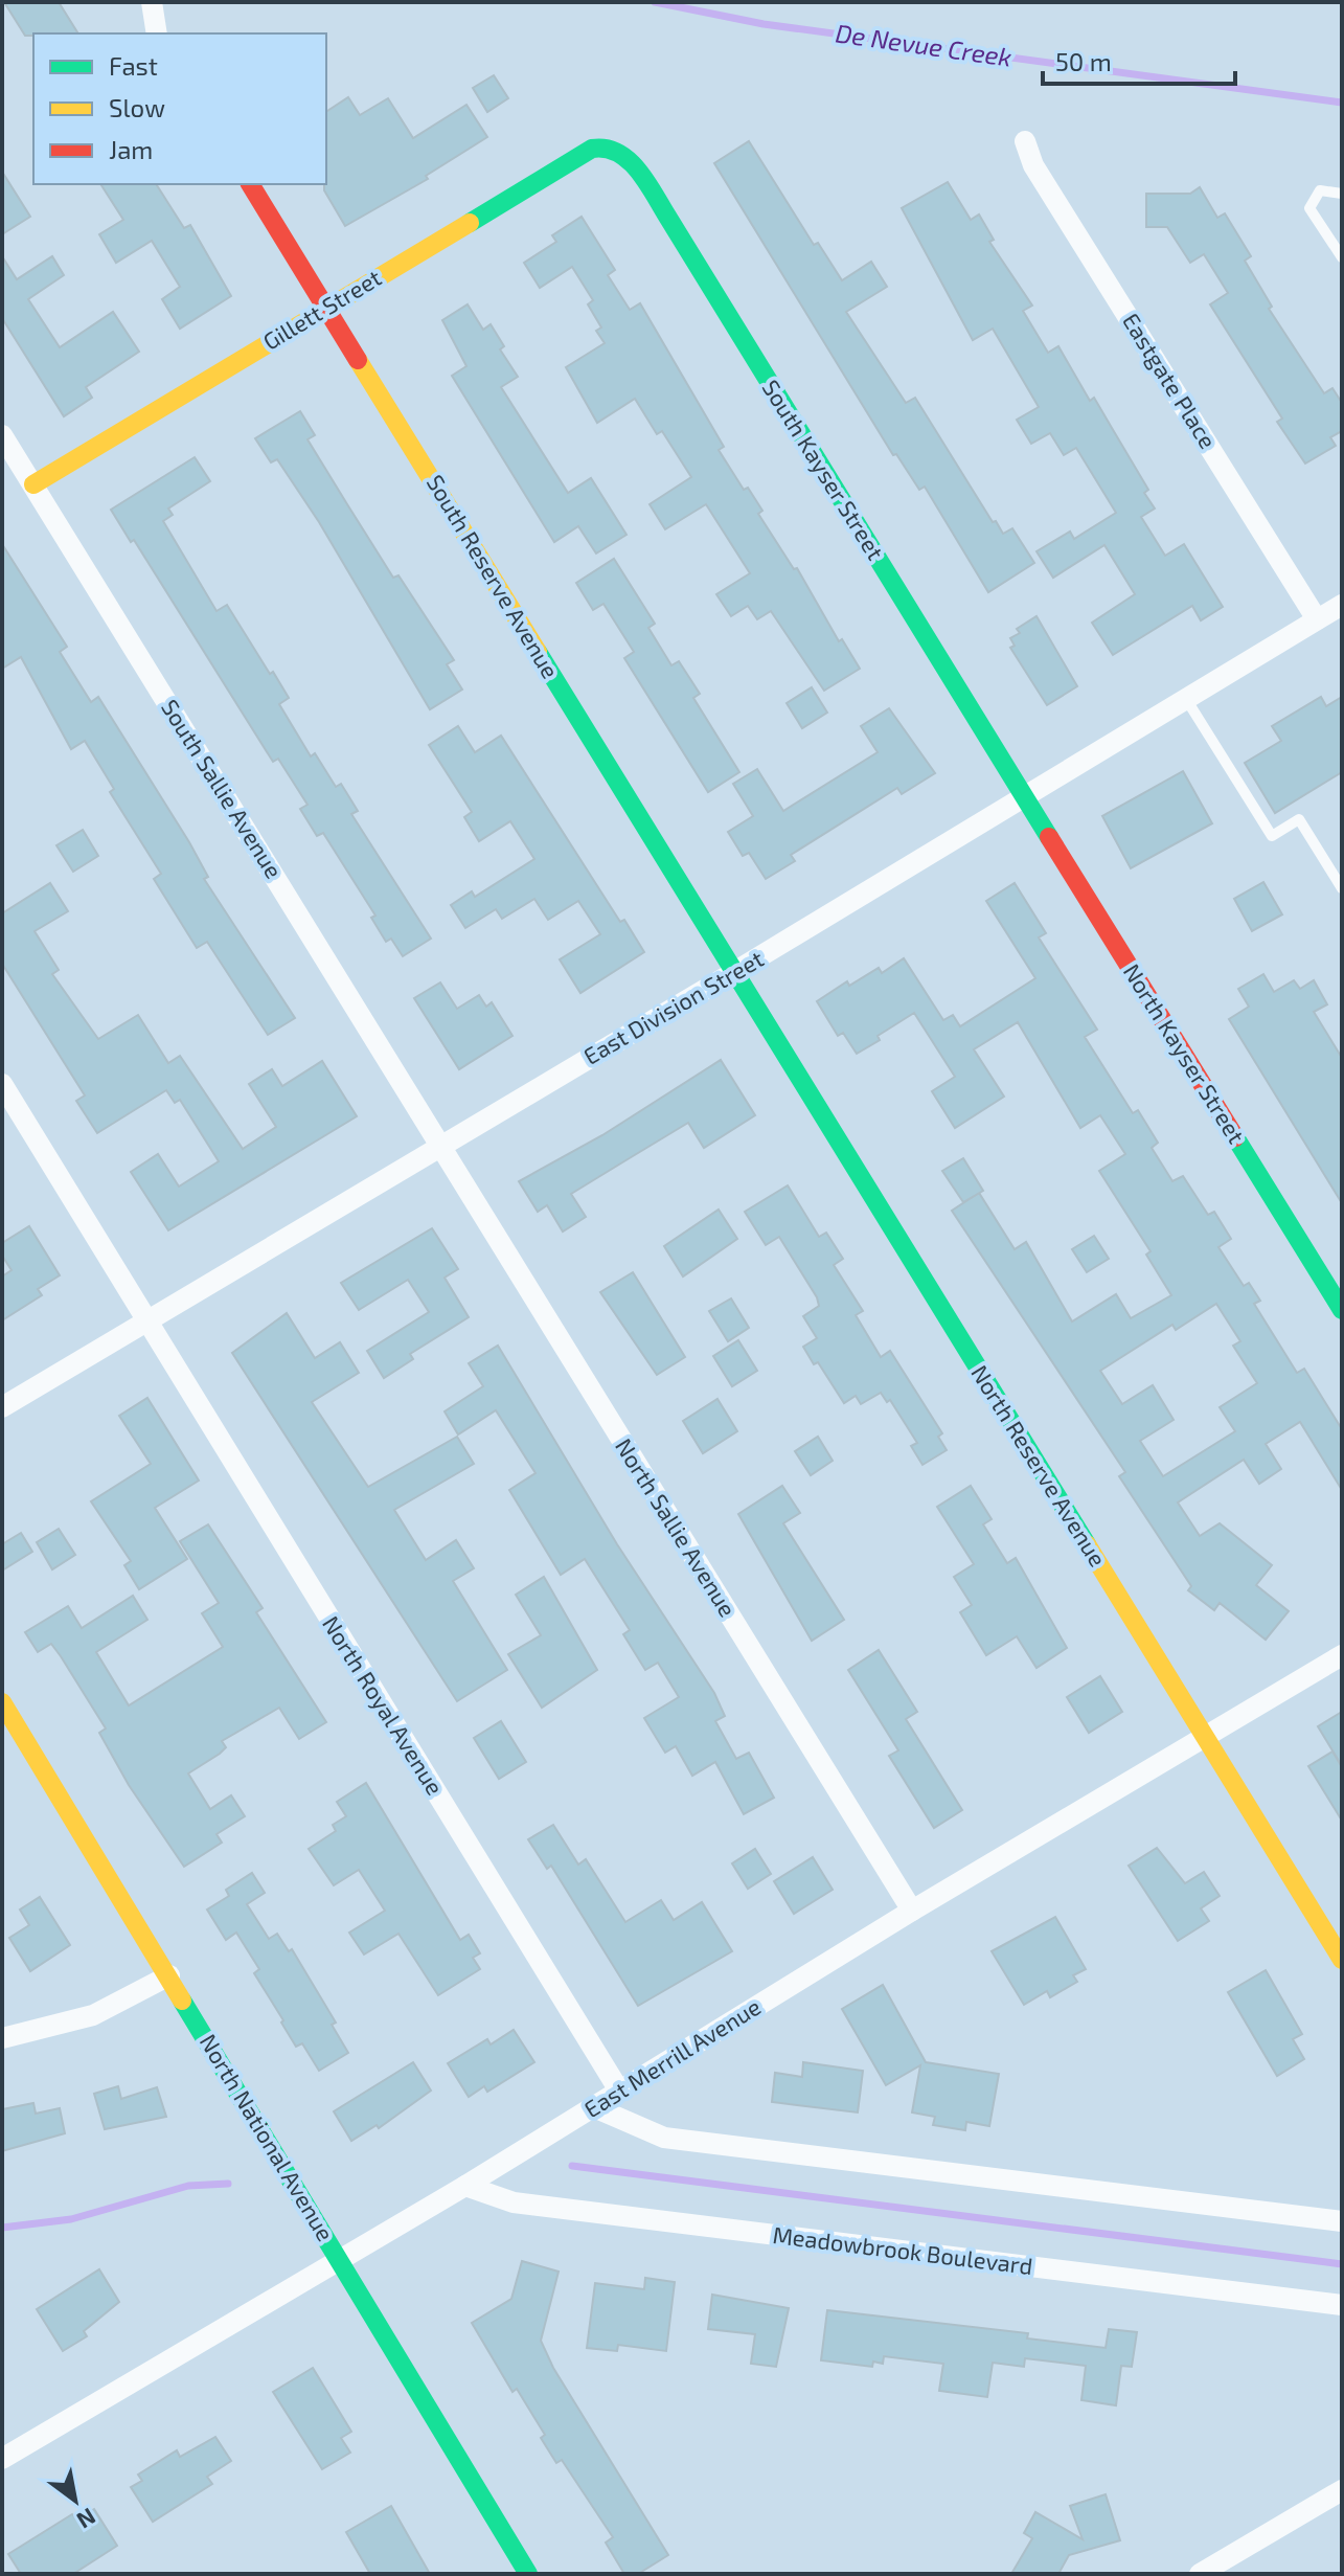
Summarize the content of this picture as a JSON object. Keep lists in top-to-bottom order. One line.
{"streets":{"street":["Gillett Street","Eastgate Place","South Kayser Street","South Reserve Avenue","South Sallie Avenue","East Division Street","North Kayser Street","North Reserve Avenue","North Sallie Avenue","North Royal Avenue","East Merrill Avenue","North National Avenue","Meadowbrook Boulevard"]},"crossings":[["Gillett Street","South Kayser Street"],["Gillett Street","South Reserve Avenue"],["Gillett Street","South Sallie Avenue"],["Eastgate Place","East Division Street"],["South Kayser Street","East Division Street"],["South Kayser Street","North Kayser Street"],["South Reserve Avenue","East Division Street"],["South Reserve Avenue","North Reserve Avenue"],["South Sallie Avenue","East Division Street"],["South Sallie Avenue","North Sallie Avenue"],["East Division Street","North Kayser Street"],["East Division Street","North Reserve Avenue"],["East Division Street","North Sallie Avenue"],["East Division Street","North Royal Avenue"],["North Reserve Avenue","East Merrill Avenue"],["North Sallie Avenue","East Merrill Avenue"],["North Royal Avenue","East Merrill Avenue"],["East Merrill Avenue","North National Avenue"],["East Merrill Avenue","Meadowbrook Boulevard"]],"water":["De Nevue Creek"],"legend":["Fast","Slow","Jam"],"scale_bar":"50 m","north":"bottom right"}
